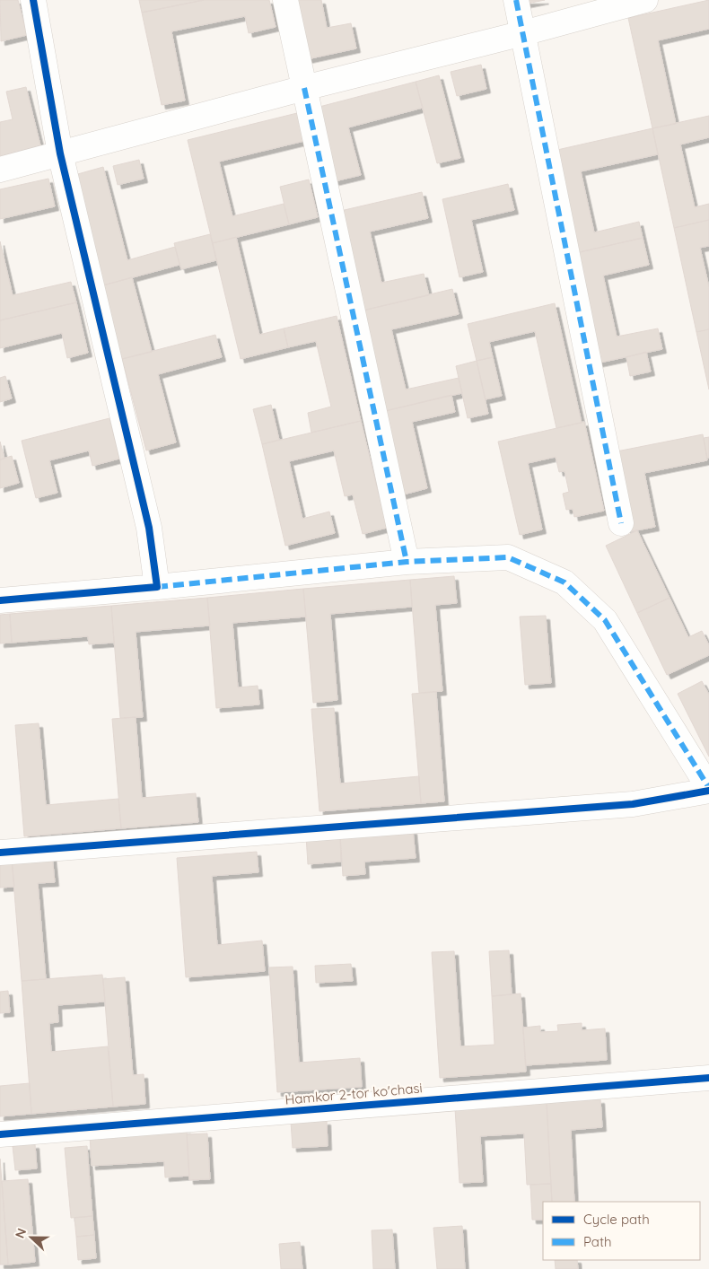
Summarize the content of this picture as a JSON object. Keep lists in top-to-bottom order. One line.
{"streets":{"street":["Hamkor 2-tor koʼchasi"]},"legend":["Cycle path","Path"],"north":"left"}
